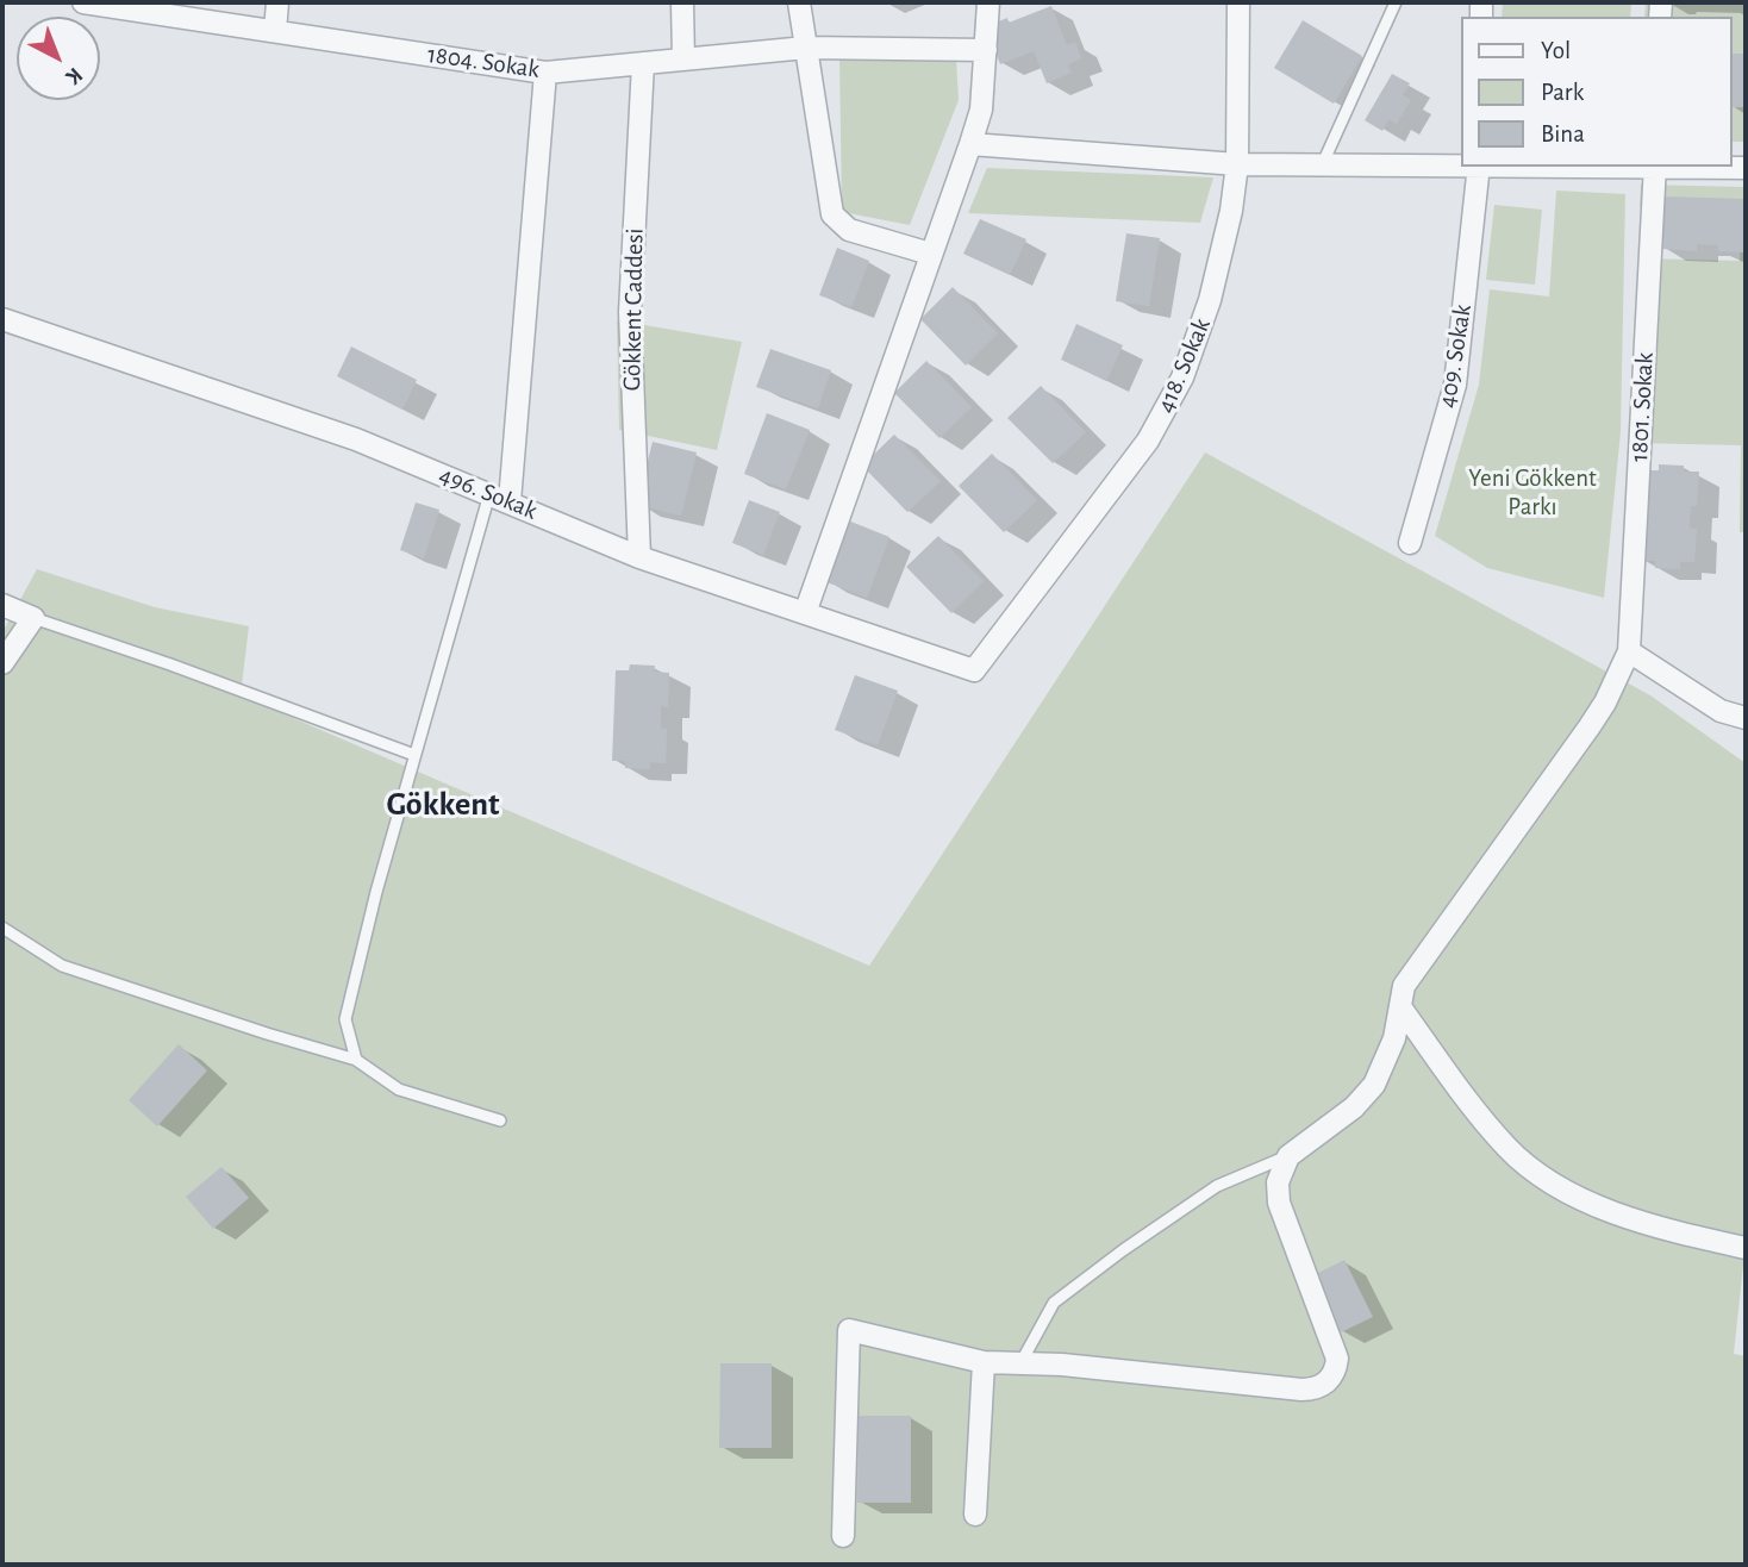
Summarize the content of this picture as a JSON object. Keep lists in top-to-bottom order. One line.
{"streets":{"street":["1804. Sokak","Gökkent Caddesi","409. Sokak","418. Sokak","1801. Sokak","496. Sokak"]},"crossings":[["1804. Sokak","Gökkent Caddesi"],["Gökkent Caddesi","496. Sokak"],["418. Sokak","496. Sokak"]],"districts":["Gökkent"],"parks":["Yeni Gökkent Parkı"],"legend":["Yol","Park","Bina"],"north":"bottom right"}
